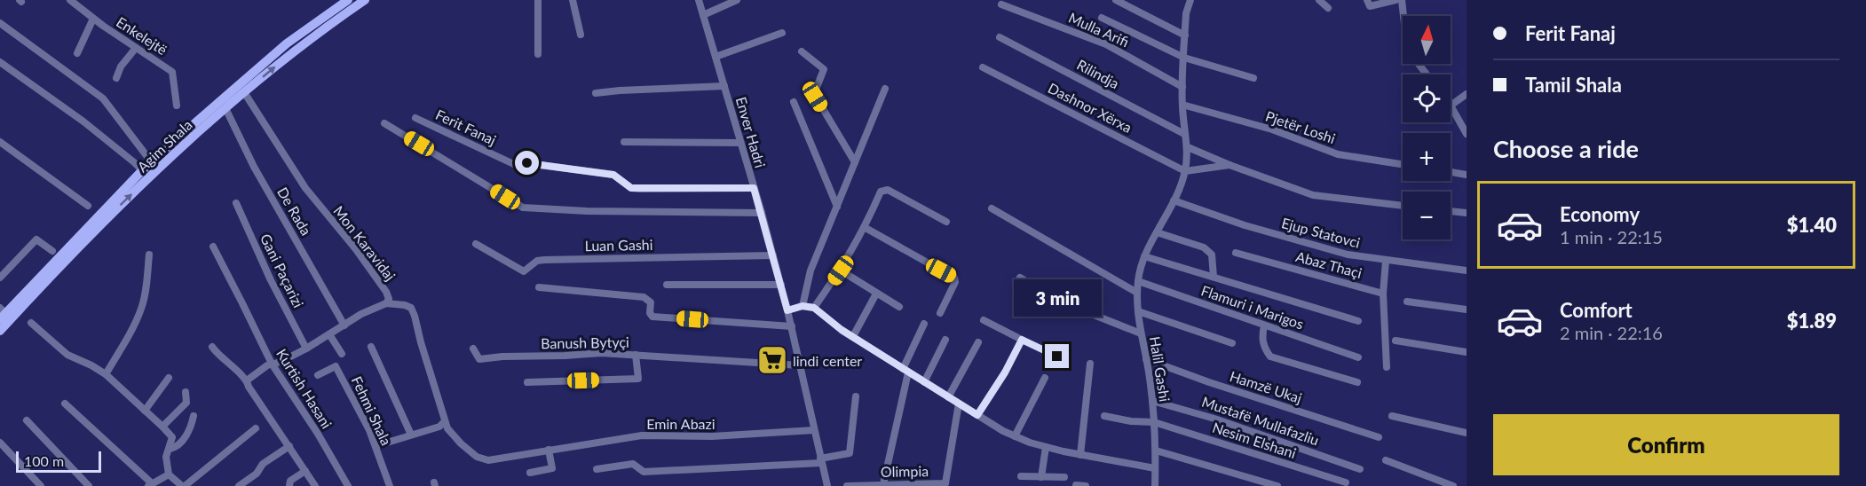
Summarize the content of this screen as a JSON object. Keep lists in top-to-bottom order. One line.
{"streets":{"main road":["Agim Shala"],"street":["Mulla Arifi","Enkelejtë","Rilindja","Dashnor Xërxa","Ferit Fanaj","Pjetër Loshi","Enver Hadri","De Rada","Ejup Statovci","Mon Karavidaj","Luan Gashi","Abaz Thaçi","Gani Paçarizi","Flamuri i Marigos","Banush Bytyçi","Halil Gashi","Hamzë Ukaj","Kurtish Hasani","Fehmi Shala","Mustafë Mullafazliu","Emin Abazi","Nesim Elshani","Olimpia"]},"crossings":[["Mulla Arifi","Halil Gashi"],["Rilindja","Halil Gashi"],["Dashnor Xërxa","Halil Gashi"],["Ferit Fanaj","Enver Hadri"],["Pjetër Loshi","Halil Gashi"],["Enver Hadri","Luan Gashi"],["Enver Hadri","Banush Bytyçi"],["Enver Hadri","Emin Abazi"],["Agim Shala","De Rada"],["Agim Shala","Mon Karavidaj"],["De Rada","Mon Karavidaj"],["Ejup Statovci","Abaz Thaçi"],["Ejup Statovci","Halil Gashi"],["Mon Karavidaj","Gani Paçarizi"],["Mon Karavidaj","Kurtish Hasani"],["Mon Karavidaj","Emin Abazi"],["Flamuri i Marigos","Halil Gashi"],["Halil Gashi","Hamzë Ukaj"],["Halil Gashi","Mustafë Mullafazliu"],["Halil Gashi","Nesim Elshani"]],"places":{"supermarket":["lindi center"]},"scale_bar":"100 m","north":"top","page":{"banner":["Ferit Fanaj","Tamil Shala"],"map_buttons":["+","−"],"heading":"Choose a ride","list":[{"name":"Economy","note":"1 min · 22:15","value":"$1.40"},{"name":"Comfort","note":"2 min · 22:16","value":"$1.89"}],"bubble":"3 min","buttons":"Confirm","scale":"100 m"}}
